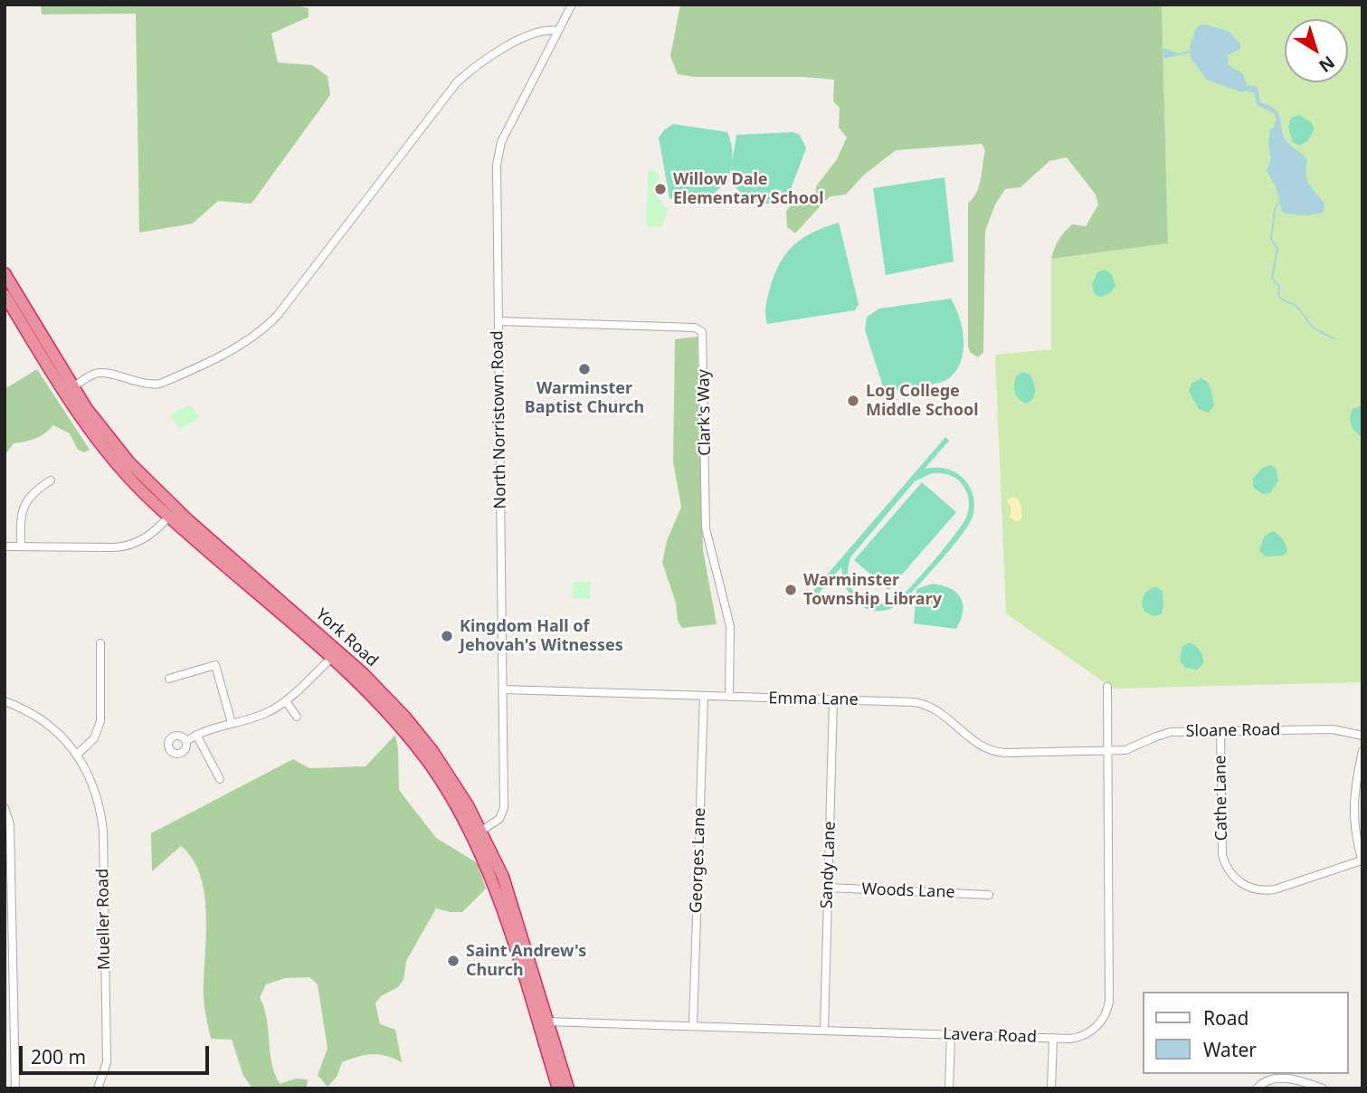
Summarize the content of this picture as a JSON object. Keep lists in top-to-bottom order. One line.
{"streets":{"highway":["York Road"],"street":["Clark's Way","North Norristown Road","Emma Lane","Sloane Road","Cathe Lane","Georges Lane","Sandy Lane","Woods Lane","Mueller Road","Lavera Road"]},"crossings":[["Clark's Way","North Norristown Road"],["Clark's Way","Emma Lane"],["North Norristown Road","York Road"],["North Norristown Road","Emma Lane"],["York Road","Lavera Road"],["Emma Lane","Sloane Road"],["Emma Lane","Georges Lane"],["Emma Lane","Sandy Lane"],["Emma Lane","Lavera Road"],["Sloane Road","Cathe Lane"],["Sloane Road","Lavera Road"],["Georges Lane","Lavera Road"],["Sandy Lane","Woods Lane"],["Sandy Lane","Lavera Road"]],"places":["Willow Dale Elementary School","Warminster Baptist Church","Log College Middle School","Warminster Township Library","Kingdom Hall of Jehovah's Witnesses","Saint Andrew's Church"],"legend":["Road","Water"],"scale_bar":"200 m","north":"bottom right"}
